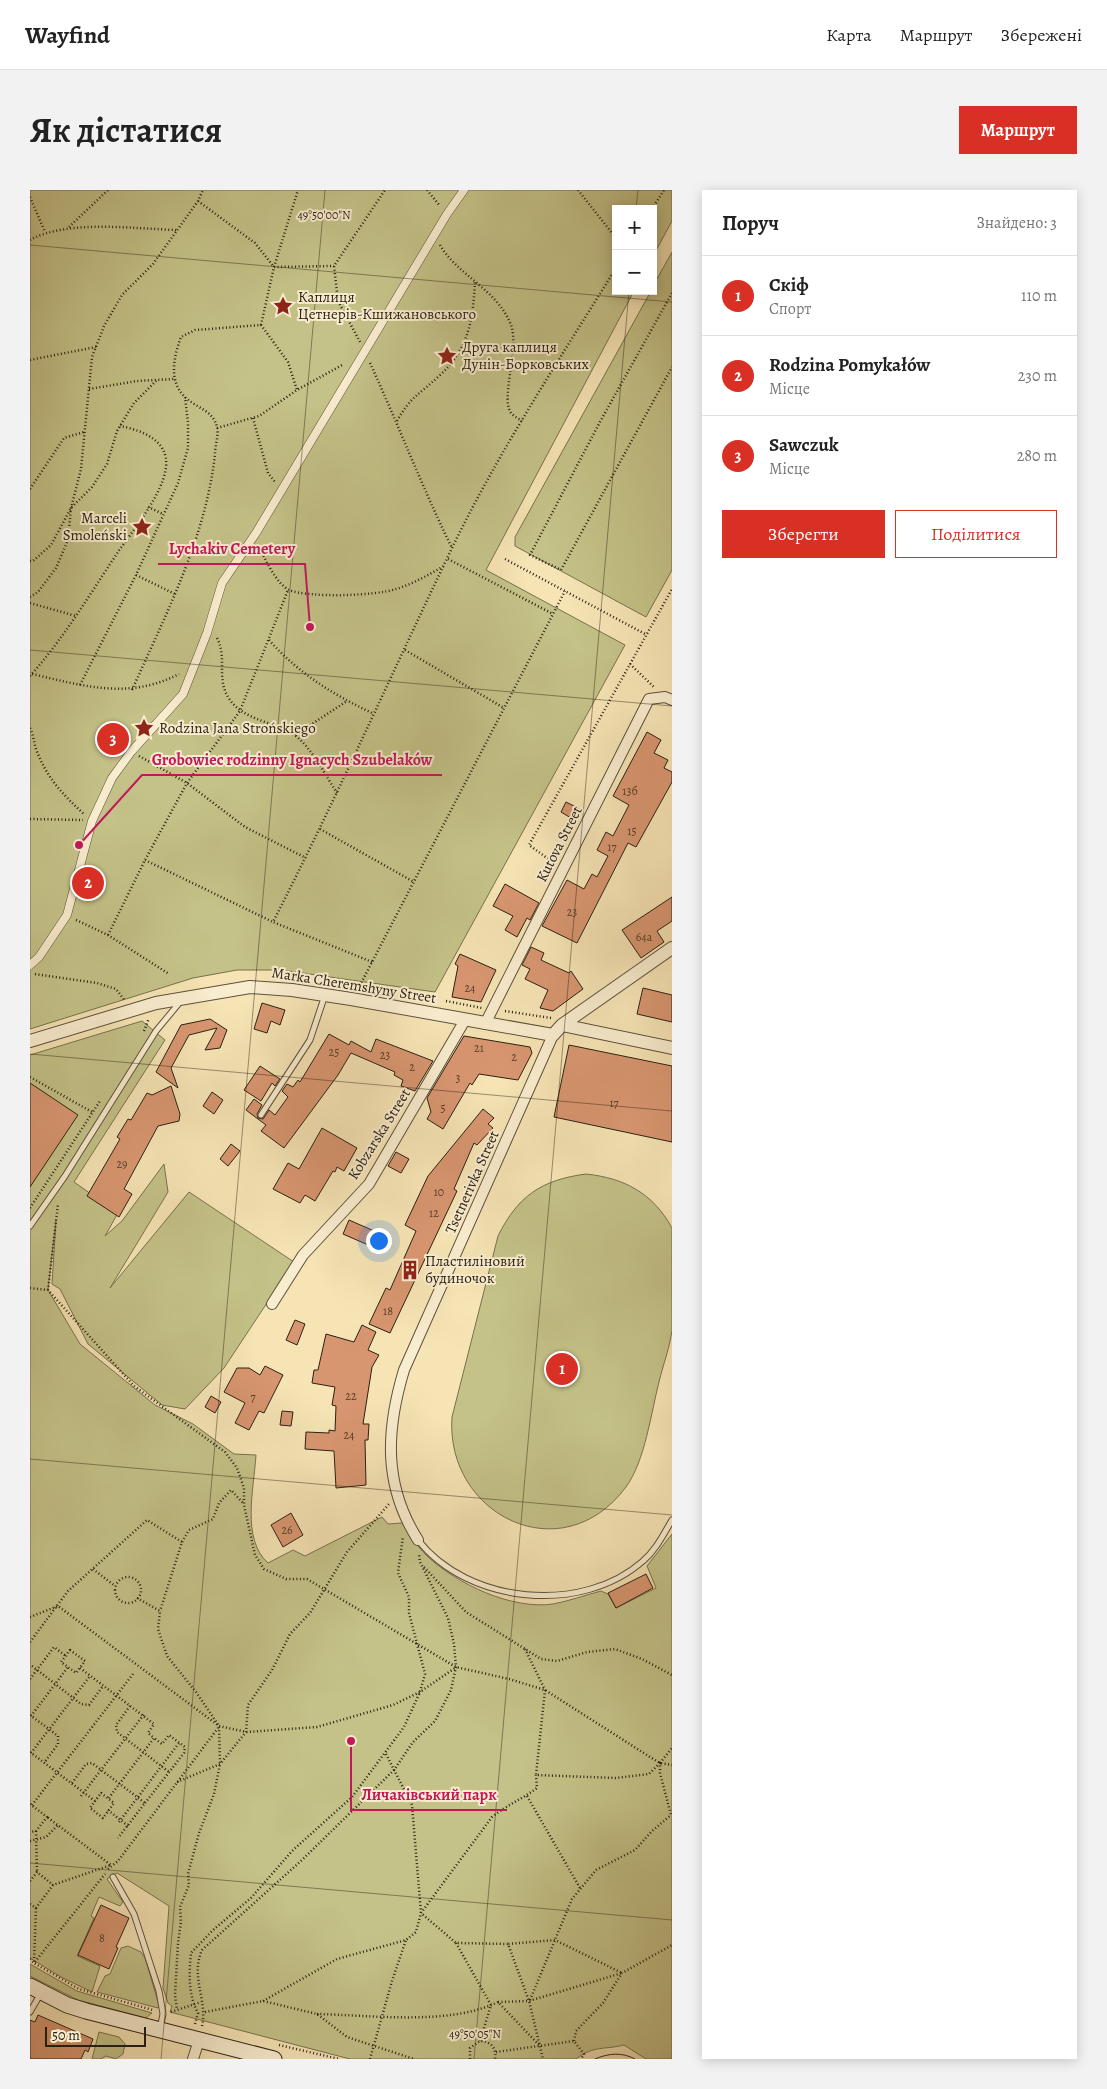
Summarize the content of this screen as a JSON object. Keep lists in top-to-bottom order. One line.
{"streets":{"street":["Kutova Street","Marka Cheremshyny Street","Kobzarska Street","Tsetnerivka Street"]},"crossings":[["Kutova Street","Marka Cheremshyny Street"],["Marka Cheremshyny Street","Kobzarska Street"],["Marka Cheremshyny Street","Tsetnerivka Street"]],"places":{"place":["Каплиця Цетнерів-Кшижановського","Друга каплиця Дунін-Борковських","Marceli Smoleński","Rodzina Jana Strońskiego"],"other":["Lychakiv Cemetery","Grobowiec rodzinny Ignacych Szubelaków","Личаківський парк"],"building":["Пластиліновий будиночок"]},"house_numbers":["13б","15","17","23","64а","24","21","25","23","2","2","3","17","5","29","10","12","18","22","7","24","26","8"],"scale_bar":"50 m","page":{"header":"Wayfind","nav":["Карта","Маршрут","Збережені"],"title":"Як дістатися","buttons":["Маршрут",["Зберегти","Поділитися"]],"heading":["Поруч","Знайдено: 3"],"map_buttons":["+","−"],"list":[{"mark":"1","name":"Скіф","note":"Спорт","value":"110 m"},{"mark":"2","name":"Rodzina Pomykałów","note":"Місце","value":"230 m"},{"mark":"3","name":"Sawczuk","note":"Місце","value":"280 m"}],"pins":["3","2","1"],"scale":"50 m"},"coordinates":["49°50'00\"N","49°50'05\"N"]}
